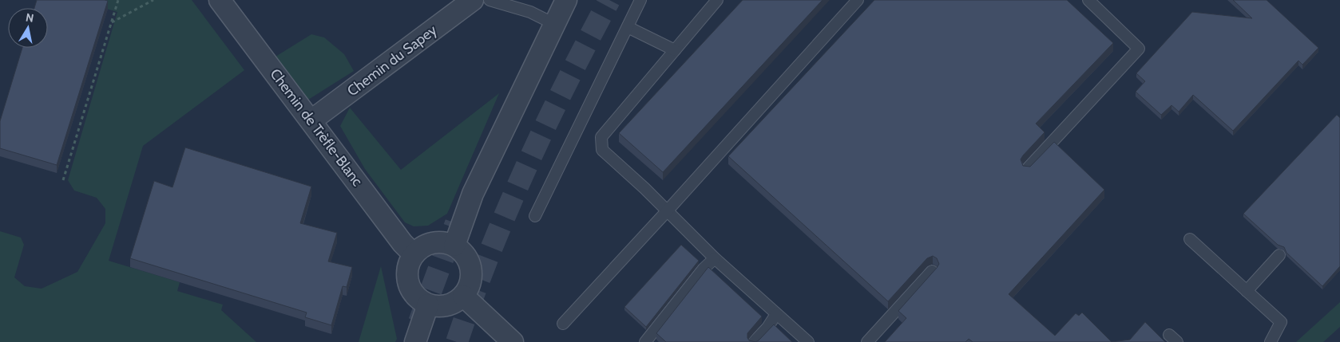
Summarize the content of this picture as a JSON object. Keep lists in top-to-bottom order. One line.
{"streets":{"street":["Chemin du Sapey","Chemin de Trèfle-Blanc"]},"crossings":[["Chemin du Sapey","Chemin de Trèfle-Blanc"]],"north":"top"}
